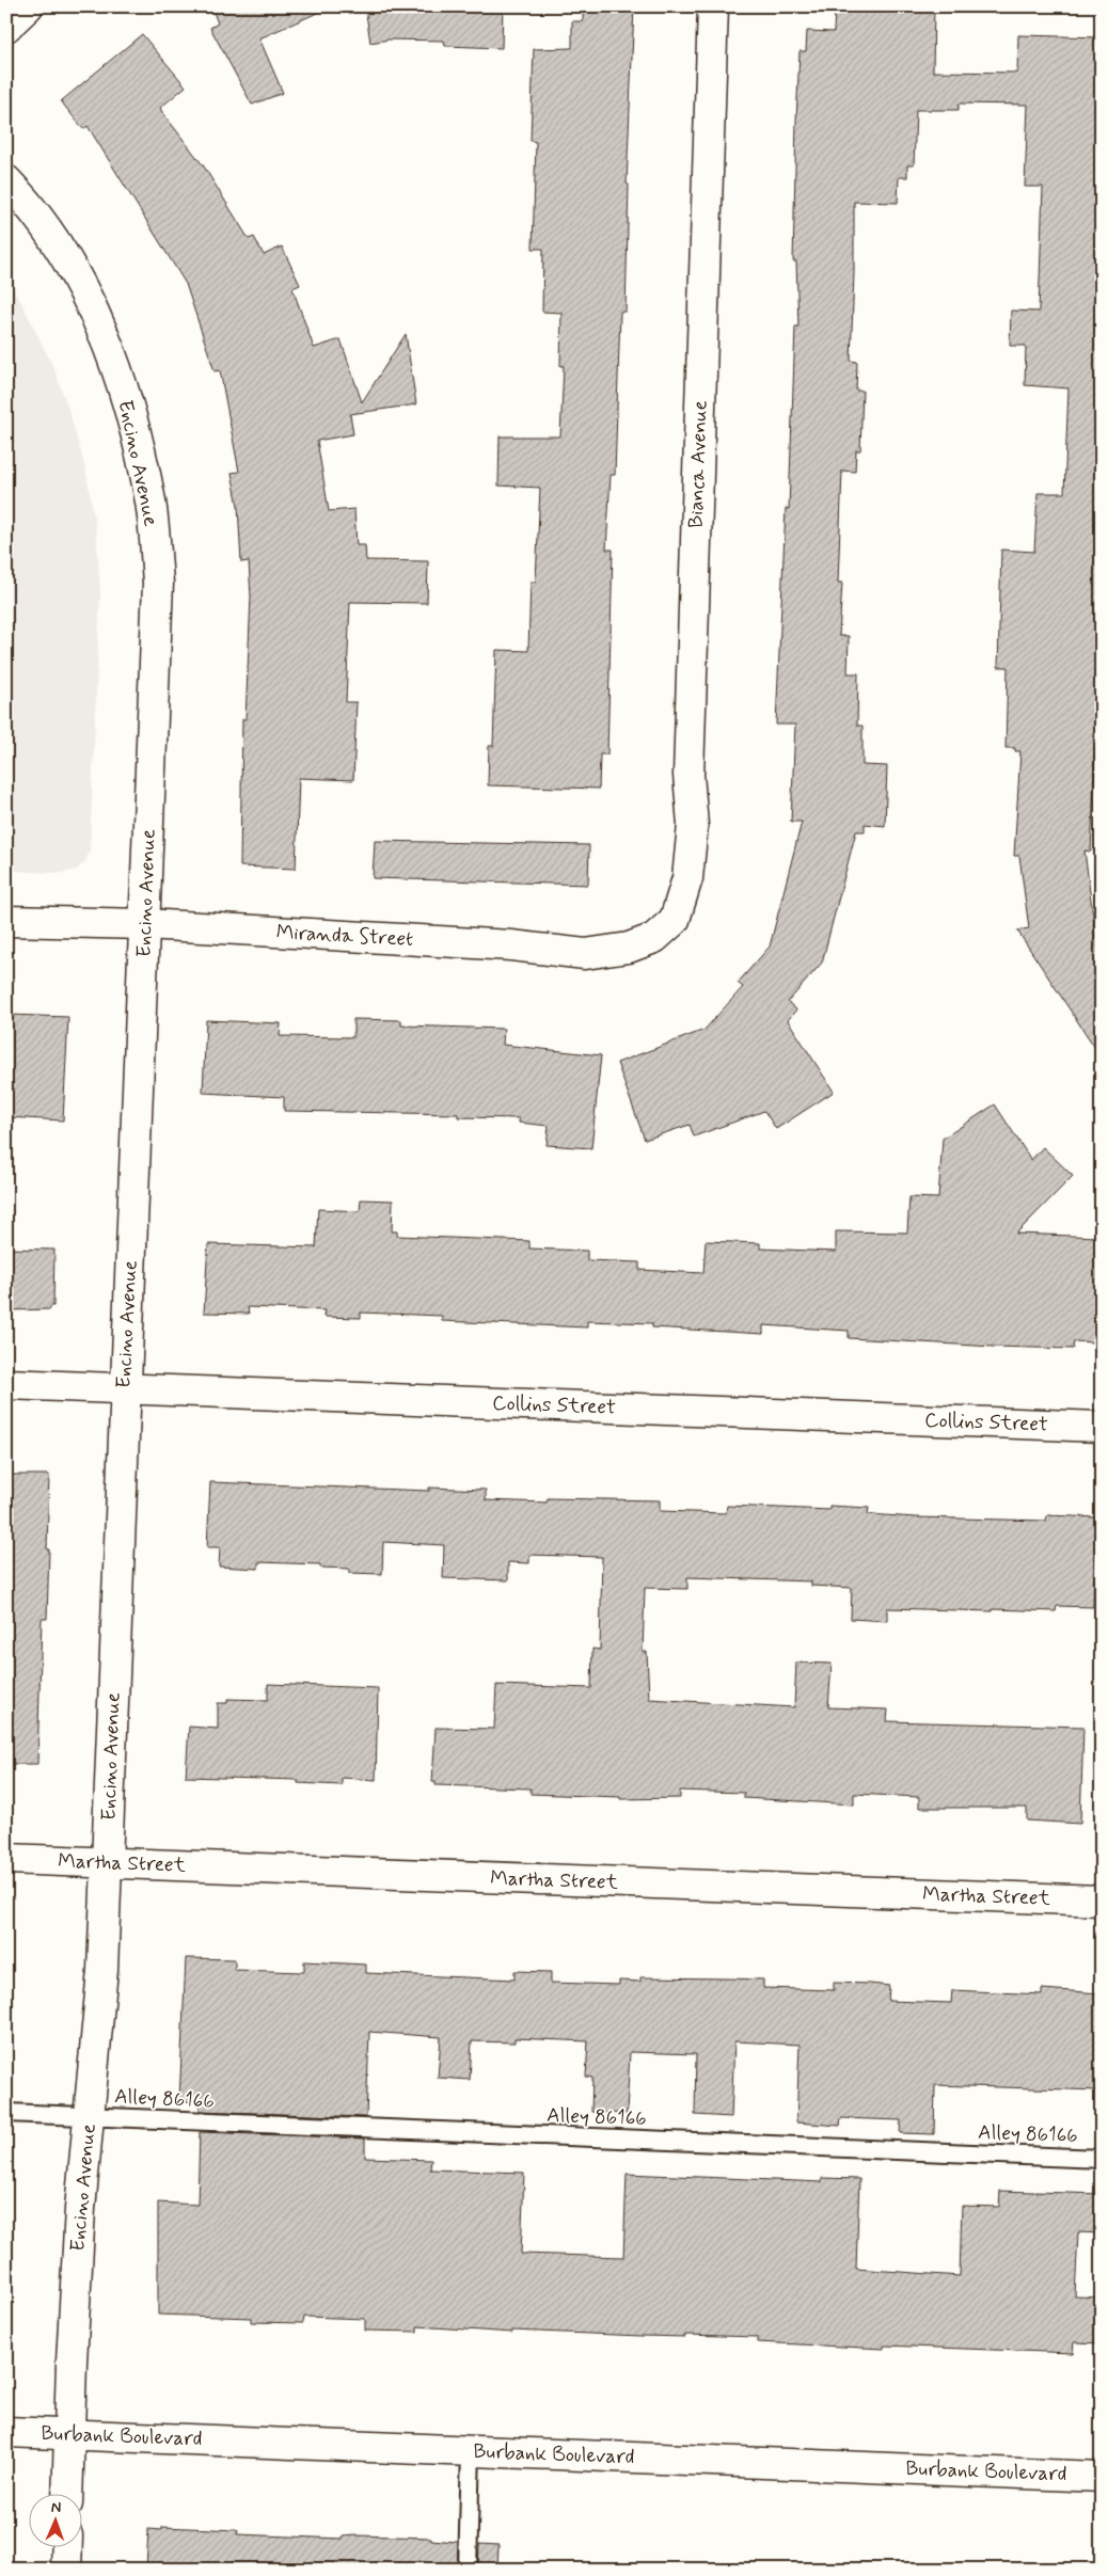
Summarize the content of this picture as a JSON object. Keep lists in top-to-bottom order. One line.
{"streets":{"street":["Encino Avenue","Bianca Avenue","Miranda Street","Collins Street","Martha Street","Burbank Boulevard"],"lane":["Alley 86166"]},"crossings":[["Encino Avenue","Miranda Street"],["Encino Avenue","Collins Street"],["Encino Avenue","Martha Street"],["Encino Avenue","Alley 86166"],["Encino Avenue","Burbank Boulevard"],["Bianca Avenue","Miranda Street"]],"north":"top"}
